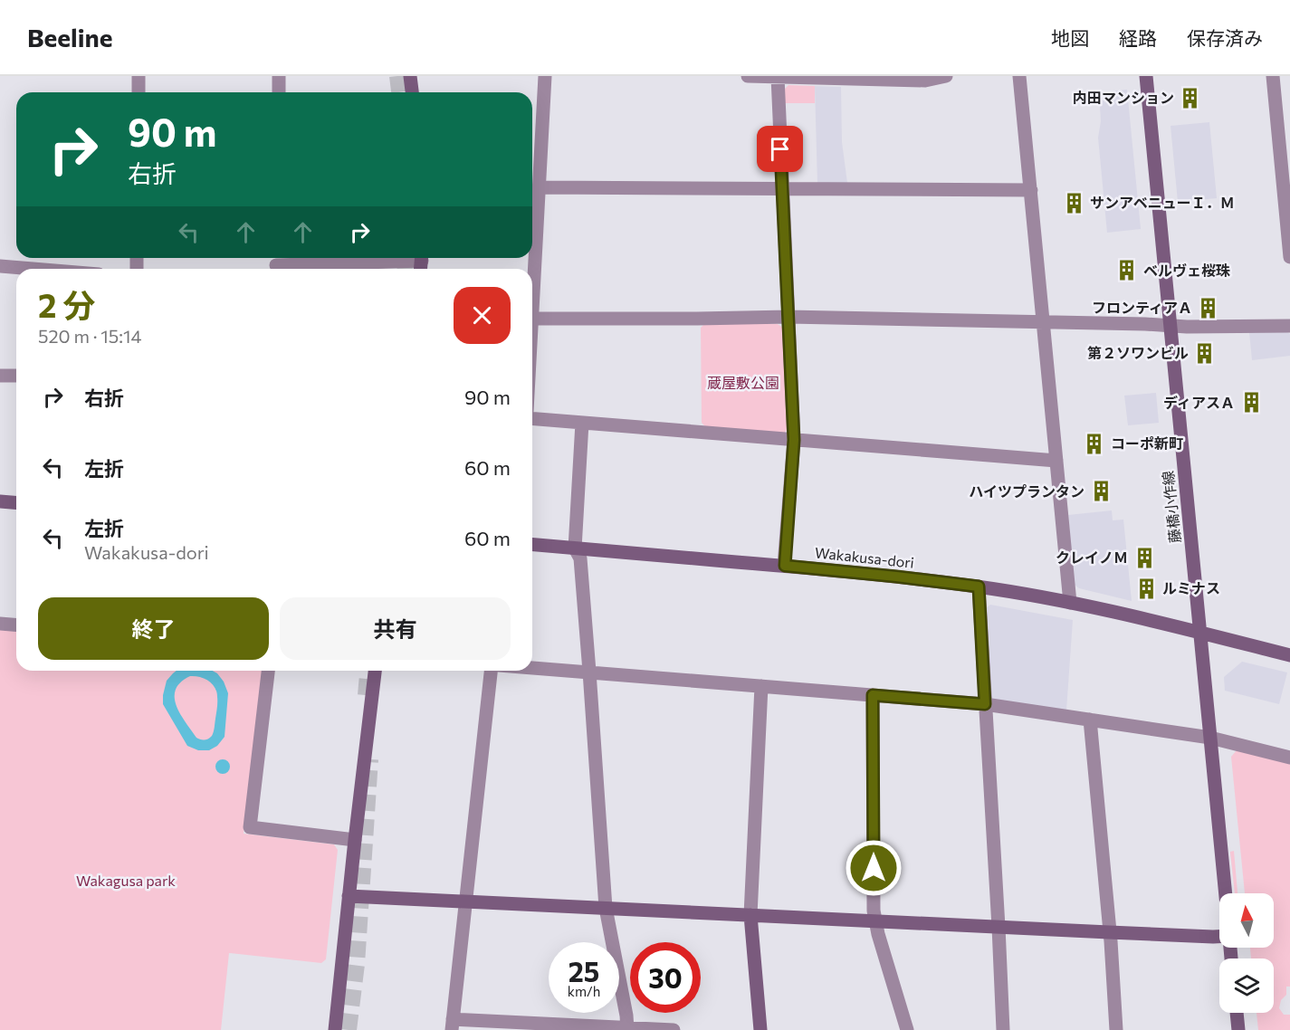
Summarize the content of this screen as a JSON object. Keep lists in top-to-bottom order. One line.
{"streets":{"street":["藤橋小作線","Wakakusa-dori"]},"crossings":[["藤橋小作線","Wakakusa-dori"]],"parks":["蔵屋敷公園","Wakagusa park"],"places":{"building":["内田マンション","サンアベニューＩ．Ｍ","ベルヴェ桜珠","フロンティアＡ","第２ソワンビル","ディアスＡ","コーポ新町","ハイツプランタン","クレイノＭ","ルミナス"]},"north":"top","page":{"header":"Beeline","nav":["地図","経路","保存済み"],"turn":["90 m","右折"],"heading":["2 分","520 m · 15:14"],"list":[{"name":"右折","value":"90 m"},{"name":"左折","value":"60 m"},{"name":"左折","note":"Wakakusa-dori","value":"60 m"}],"buttons":["終了","共有"],"speed":"25 km/h","limit":"30"}}
